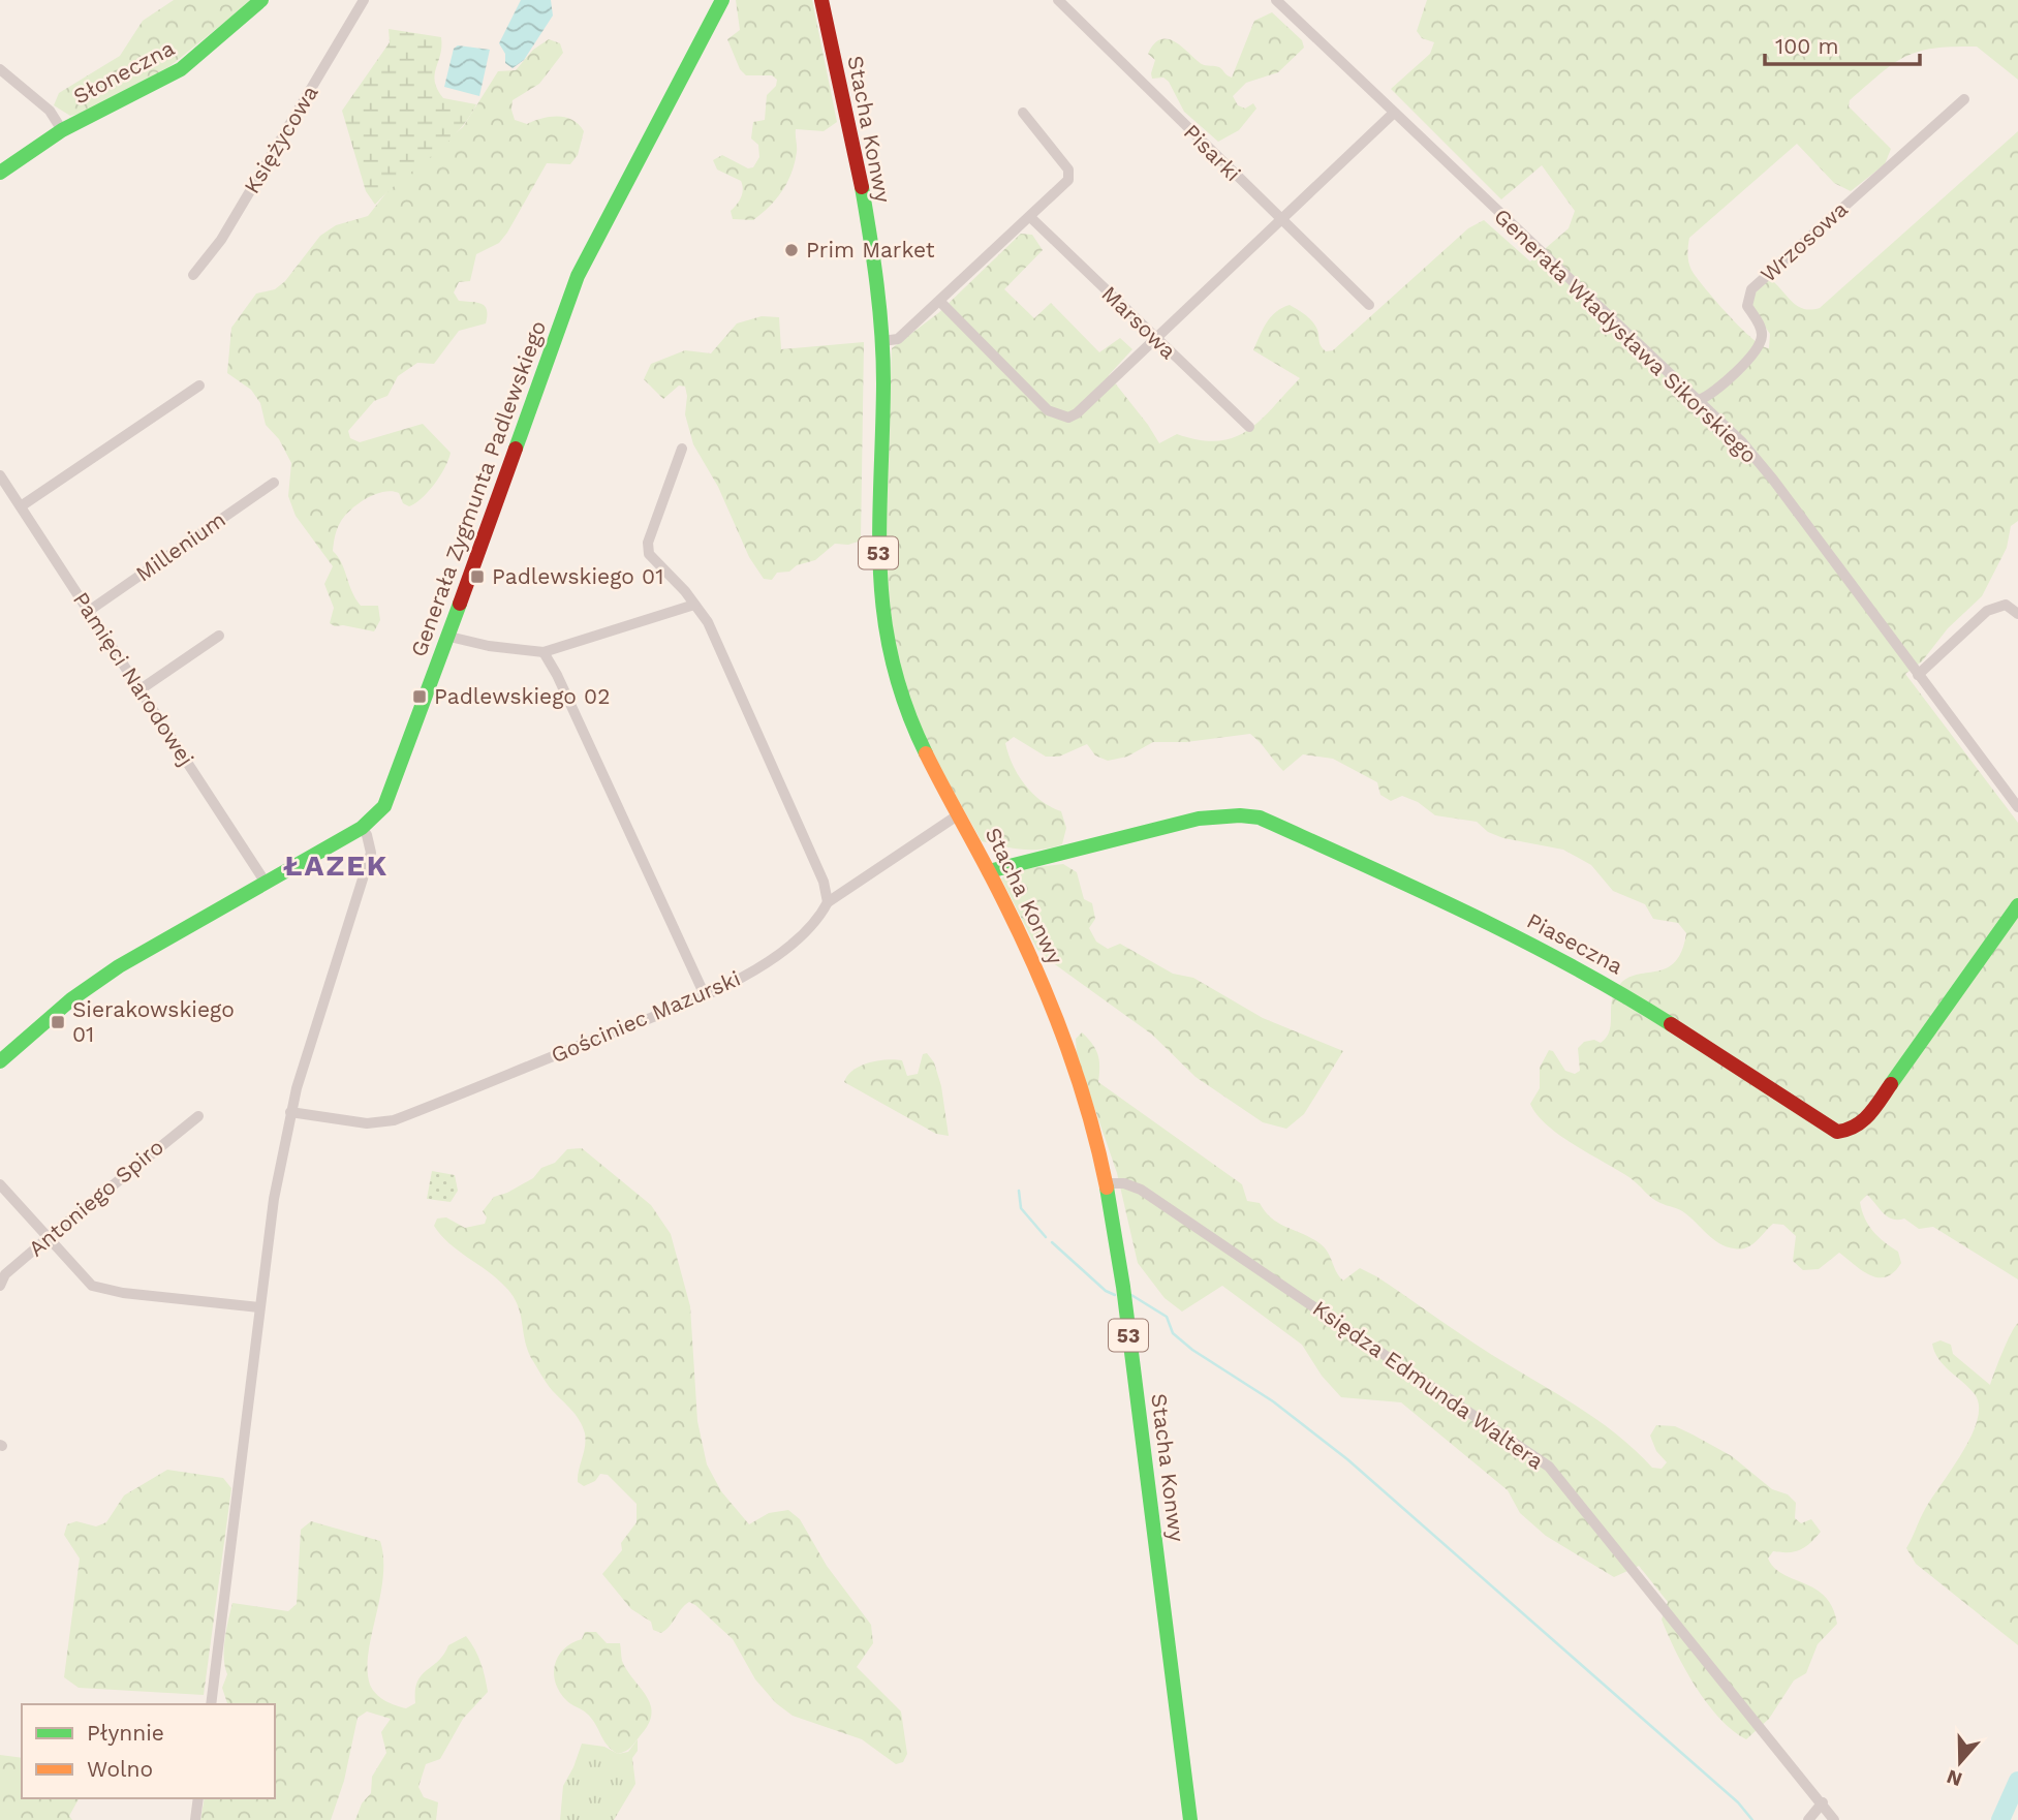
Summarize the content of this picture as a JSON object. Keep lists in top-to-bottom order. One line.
{"streets":{"street":["Słoneczna","Stacha Konwy","Księżycowa","Pisarki","Wrzosowa","Marsowa","Generała Władysława Sikorskiego","Generała Zygmunta Padlewskiego","Millenium","53","Pamięci Narodowej","Piaseczna","Gościniec Mazurski","Antoniego Spiro","Księdza Edmunda Waltera"]},"crossings":[["Stacha Konwy","Piaseczna"],["Stacha Konwy","Gościniec Mazurski"],["Stacha Konwy","Księdza Edmunda Waltera"],["Wrzosowa","Generała Władysława Sikorskiego"],["Generała Zygmunta Padlewskiego","Pamięci Narodowej"],["Millenium","Pamięci Narodowej"]],"districts":["ŁAZEK"],"places":{"other":["Prim Market"],"transit":["Padlewskiego 01","Padlewskiego 02","Sierakowskiego 01"]},"legend":["Płynnie","Wolno"],"scale_bar":"100 m","north":"bottom"}
